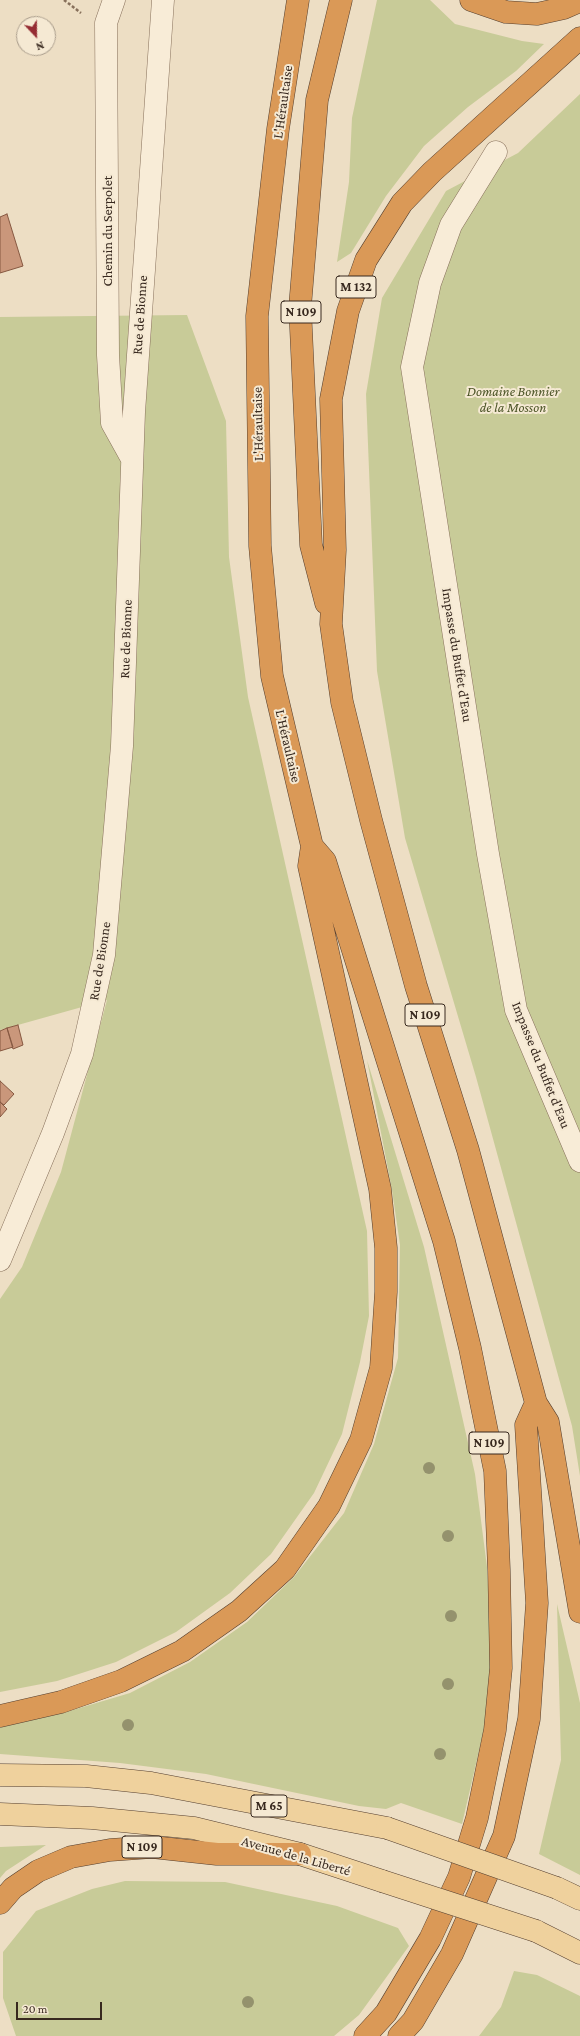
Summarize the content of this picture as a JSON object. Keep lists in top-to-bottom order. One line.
{"streets":{"highway":["L'Héraultaise","M 132","N 109"],"main road":["M 65","Avenue de la Liberté"],"street":["Chemin du Serpolet","Rue de Bionne","Impasse du Buffet d'Eau"]},"crossings":[["L'Héraultaise","N 109"],["Chemin du Serpolet","Rue de Bionne"],["M 132","N 109"],["N 109","Avenue de la Liberté"]],"parks":["Domaine Bonnier de la Mosson"],"scale_bar":"20 m","north":"bottom"}
